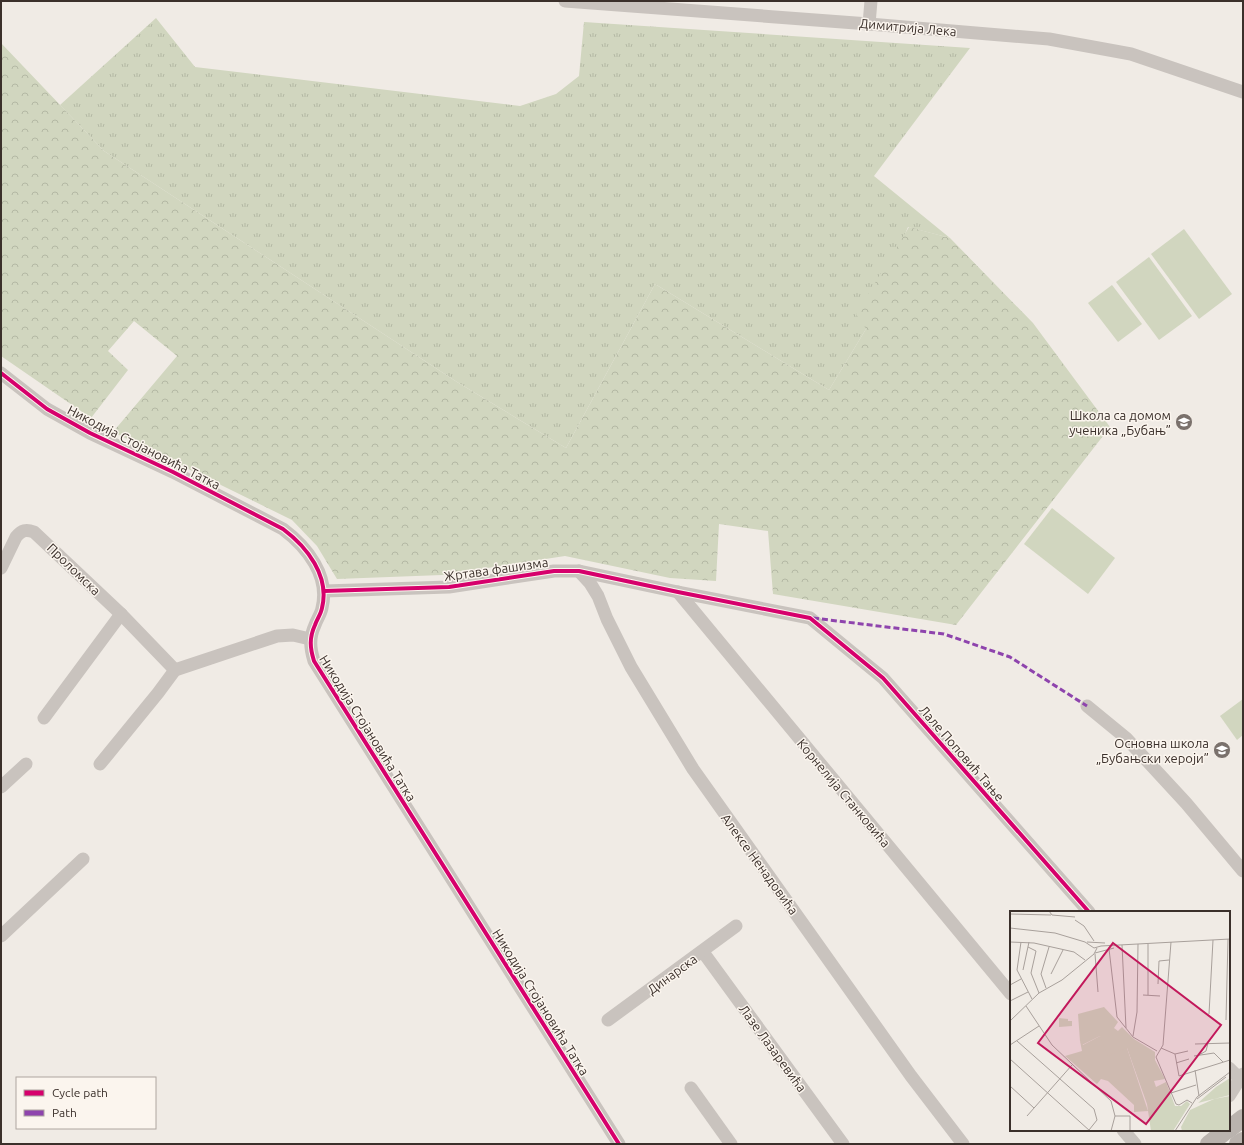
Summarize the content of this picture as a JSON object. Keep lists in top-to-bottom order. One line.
{"streets":{"street":["Димитрија Лека","Никодија Стојановића Татка","Проломска","Жртава фашизма","Лале Поповић Тање","Корнелија Станковића","Алексе Ненадовића","Динарска","Лазе Лазаревића"]},"crossings":[["Никодија Стојановића Татка","Жртава фашизма"],["Жртава фашизма","Лале Поповић Тање"],["Жртава фашизма","Корнелија Станковића"],["Жртава фашизма","Алексе Ненадовића"],["Динарска","Лазе Лазаревића"]],"places":{"school or university":["Школа са домом ученика „Бубањ”","Основна школа „Бубањски хероји”"]},"legend":["Cycle path","Path"]}
